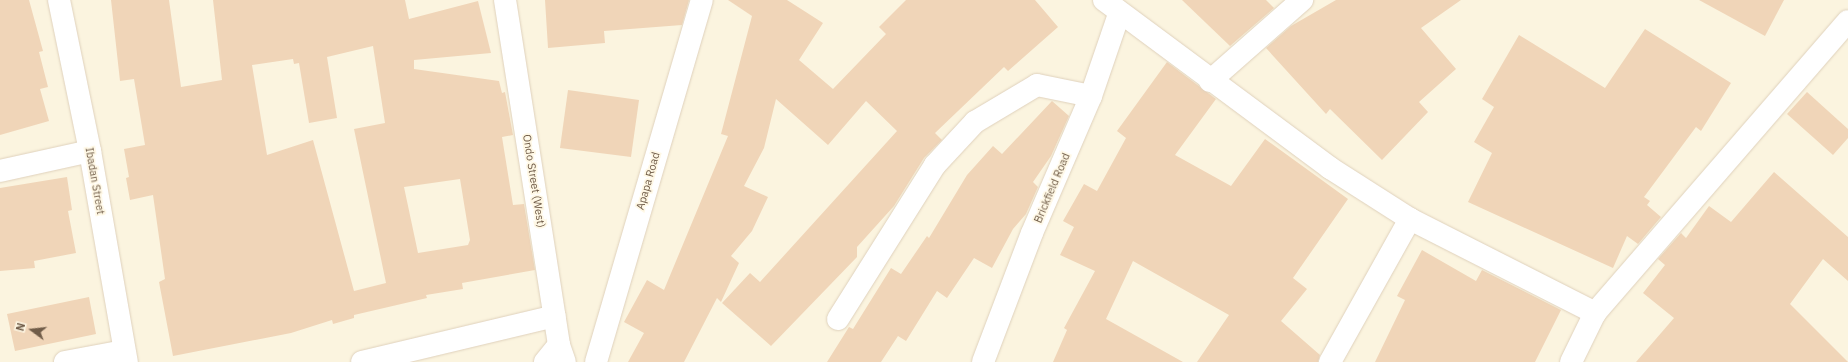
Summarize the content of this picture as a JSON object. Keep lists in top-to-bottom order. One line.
{"streets":{"street":["Ibadan Street","Ondo Street (West)","Apapa Road","Brickfield Road"]},"north":"left"}
